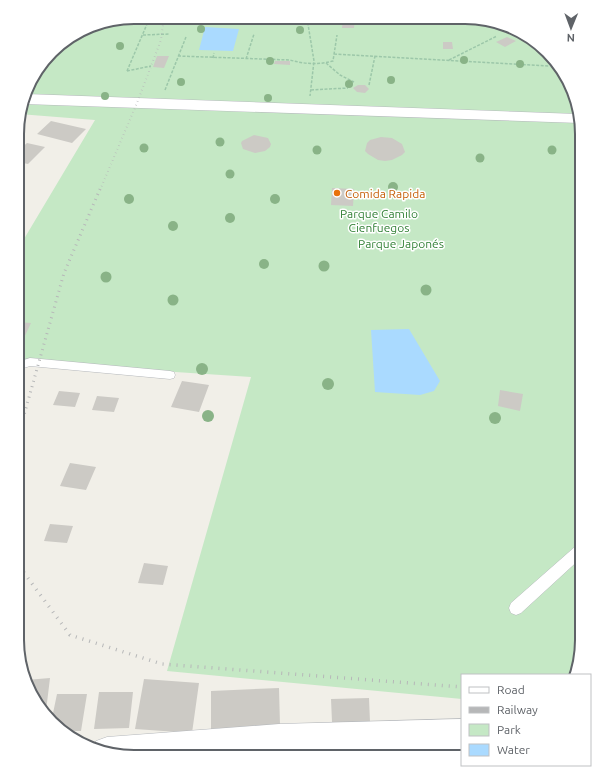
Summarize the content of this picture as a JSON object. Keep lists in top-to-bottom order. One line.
{"parks":["Parque Camilo Cienfuegos","Parque Japonés"],"places":["Comida Rapida"],"legend":["Road","Railway","Park","Water"],"north":"bottom"}
